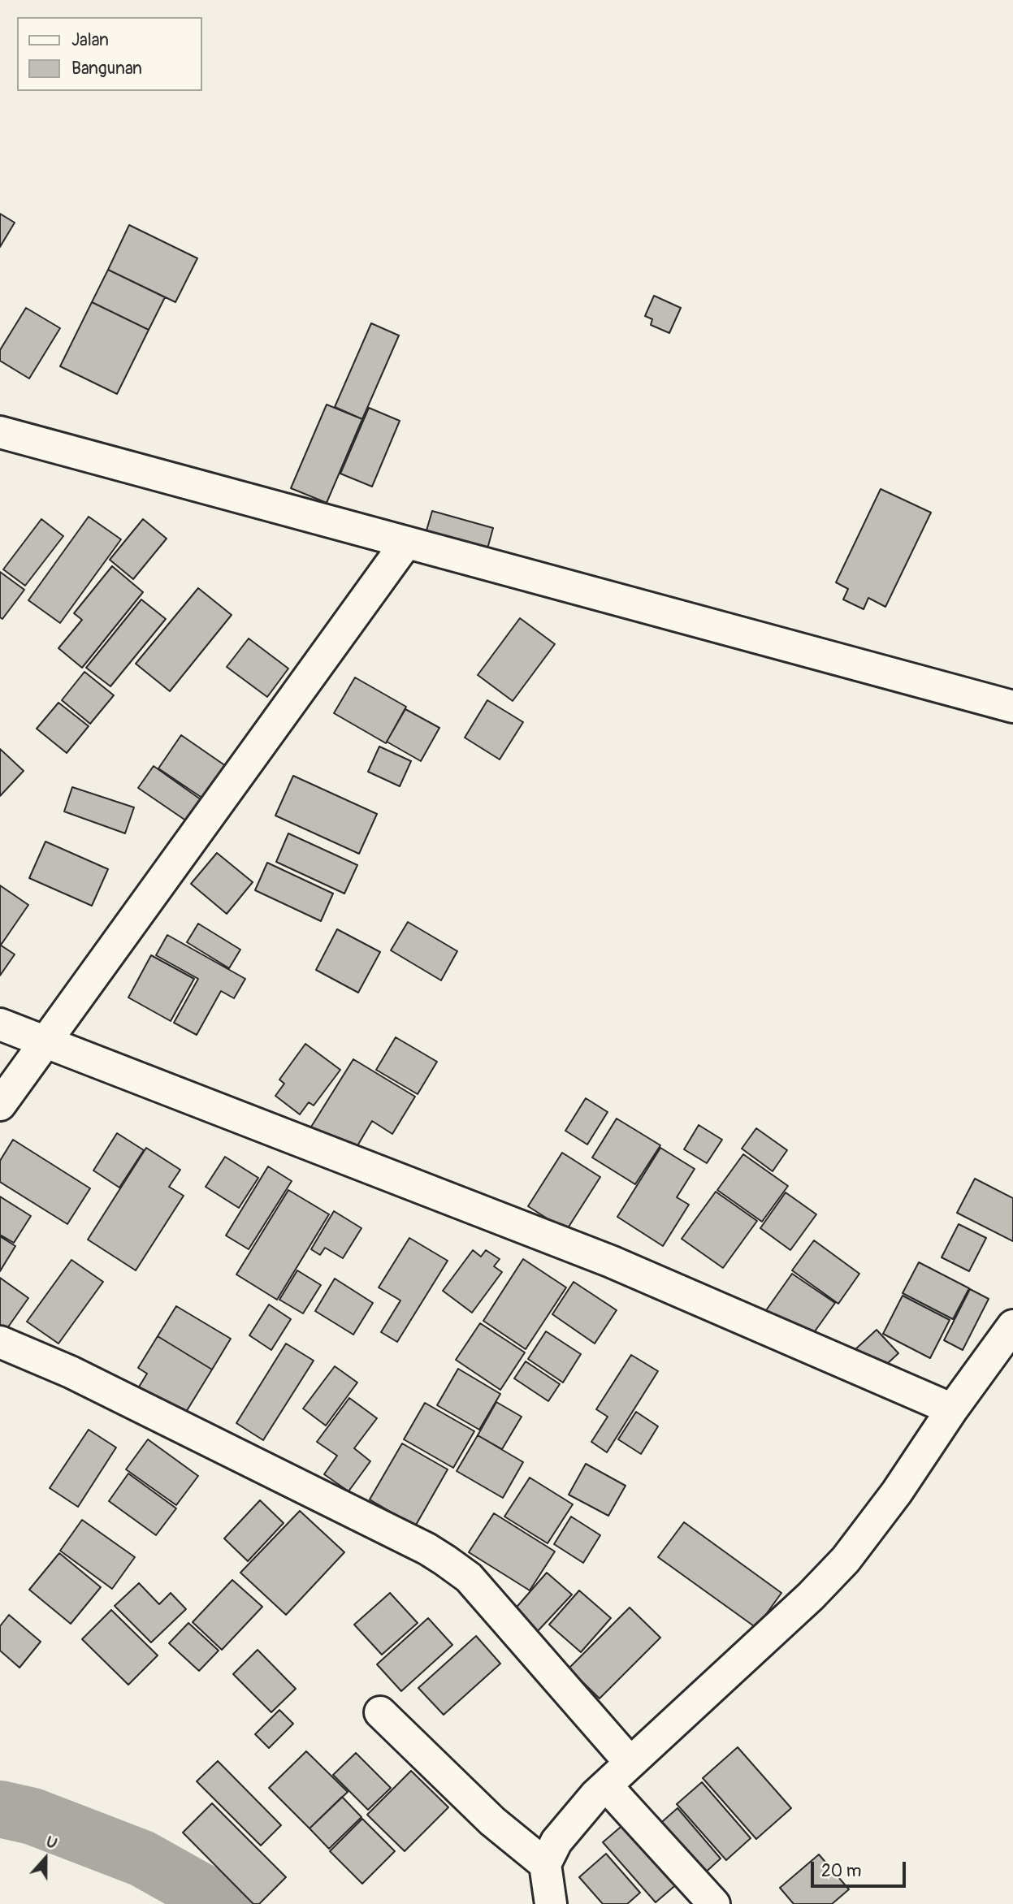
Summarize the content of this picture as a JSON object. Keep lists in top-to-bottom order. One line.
{"legend":["Jalan","Bangunan"],"scale_bar":"20 m","north":"top"}
